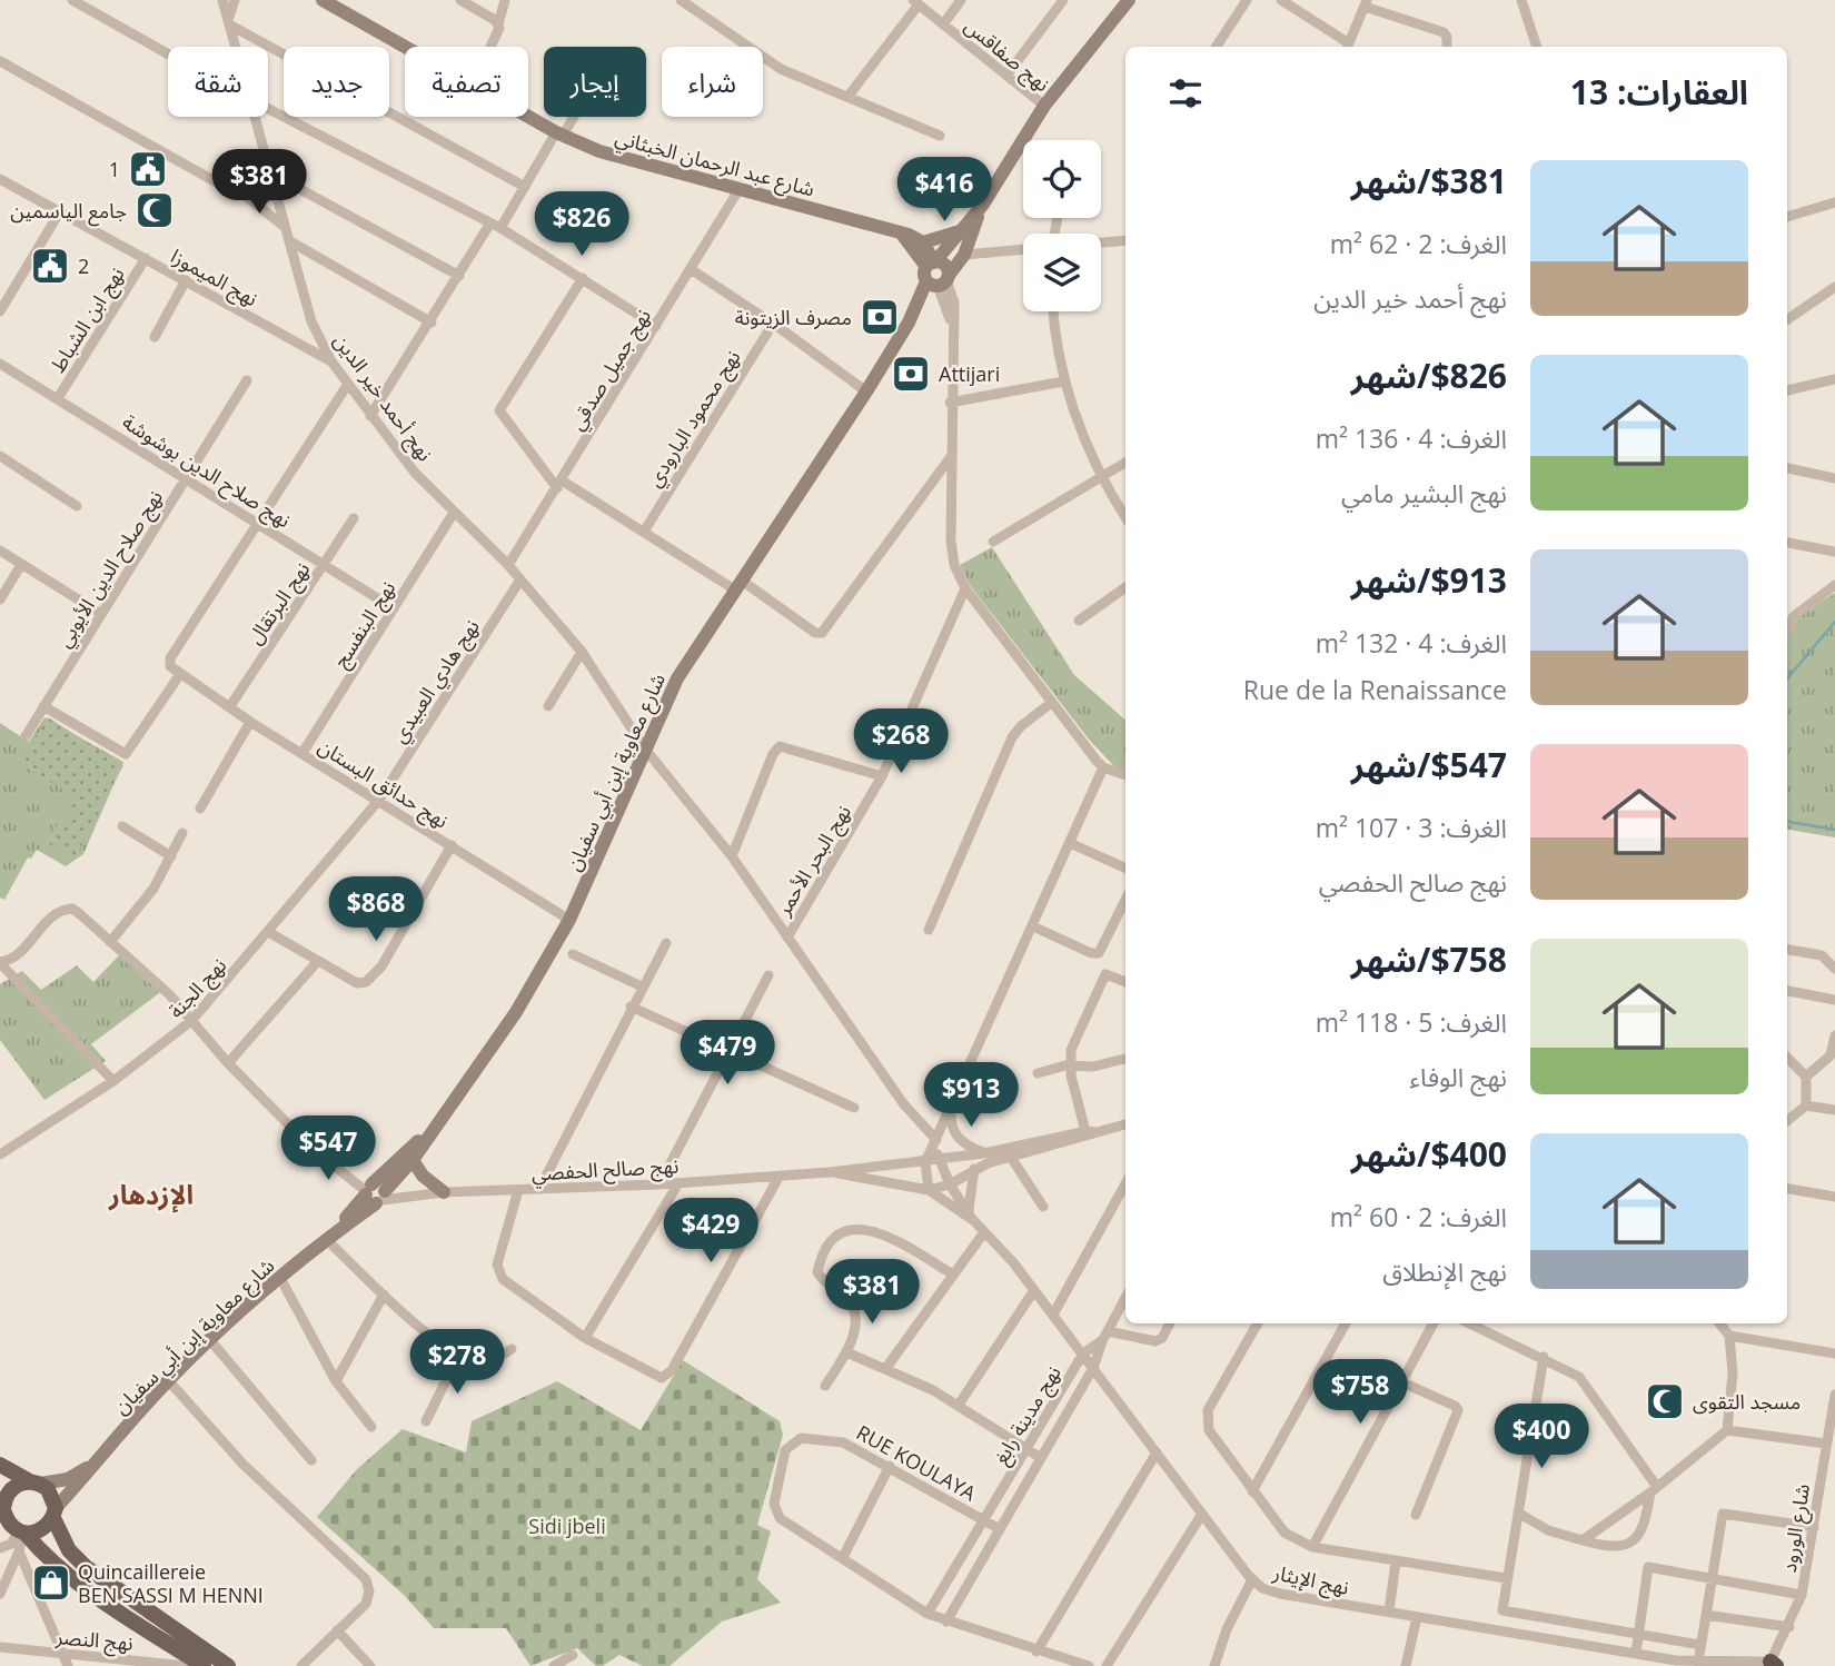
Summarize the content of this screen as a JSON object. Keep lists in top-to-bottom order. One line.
{"streets":{"main road":["شارع عبد الرحمان الخبثاني","شارع معاوية إبن أبي سفيان"],"street":["نهج صفاقس","نهج الميموزا","نهج ابن الشباط","نهج جميل صدقي","نهج أحمد خير الدين","نهج محمود البارودي","نهج صلاح الدين بوشوشة","نهج صلاح الدين الأيوبي","نهج البرتقال","نهج البنفسج","نهج هادي العبيدي","نهج حدائق البستان","نهج البحر الأحمر","نهج الجنة","نهج صالح الحفصي","نهج مدينة رابغ","RUE KOULAYA","شارع الورود","نهج الإيثار","نهج النصر"]},"crossings":[["نهج صفاقس","شارع معاوية إبن أبي سفيان"],["شارع عبد الرحمان الخبثاني","نهج جميل صدقي"],["نهج الميموزا","نهج ابن الشباط"],["نهج الميموزا","نهج أحمد خير الدين"],["نهج ابن الشباط","نهج صلاح الدين بوشوشة"],["نهج جميل صدقي","نهج أحمد خير الدين"],["نهج أحمد خير الدين","نهج البنفسج"],["نهج أحمد خير الدين","نهج هادي العبيدي"],["نهج أحمد خير الدين","شارع معاوية إبن أبي سفيان"],["نهج أحمد خير الدين","نهج البحر الأحمر"],["نهج صلاح الدين بوشوشة","نهج صلاح الدين الأيوبي"],["نهج صلاح الدين بوشوشة","نهج البرتقال"],["نهج صلاح الدين بوشوشة","نهج البنفسج"],["نهج البرتقال","نهج حدائق البستان"],["نهج البنفسج","نهج حدائق البستان"],["نهج هادي العبيدي","نهج حدائق البستان"],["نهج هادي العبيدي","نهج الجنة"],["شارع معاوية إبن أبي سفيان","نهج حدائق البستان"],["شارع معاوية إبن أبي سفيان","نهج صالح الحفصي"],["نهج حدائق البستان","نهج الجنة"],["نهج مدينة رابغ","RUE KOULAYA"],["نهج مدينة رابغ","نهج الإيثار"],["شارع الورود","نهج الإيثار"]],"districts":["الإزدهار"],"parks":["Sidi jbeli"],"places":{"public building":["1","2"],"mosque":["جامع الياسمين","مسجد التقوى"],"bank":["مصرف الزيتونة","Attijari"],"shop":["Quincaillereie BEN SASSI M HENNI"]},"page":{"chip":["شراء","إيجار","تصفية","جديد","شقة"],"heading":"العقارات: 13","list":[{"name":"$381/شهر","note":"الغرف: 2 · 62 m² · نهج أحمد خير الدين"},{"name":"$826/شهر","note":"الغرف: 4 · 136 m² · نهج البشير مامي"},{"name":"$913/شهر","note":"الغرف: 4 · 132 m² · Rue de la Renaissance"},{"name":"$547/شهر","note":"الغرف: 3 · 107 m² · نهج صالح الحفصي"},{"name":"$758/شهر","note":"الغرف: 5 · 118 m² · نهج الوفاء"},{"name":"$400/شهر","note":"الغرف: 2 · 60 m² · نهج الإنطلاق"}],"price":["$381","$416","$826","$268","$868","$479","$913","$547","$429","$381","$278","$758","$400"]}}
